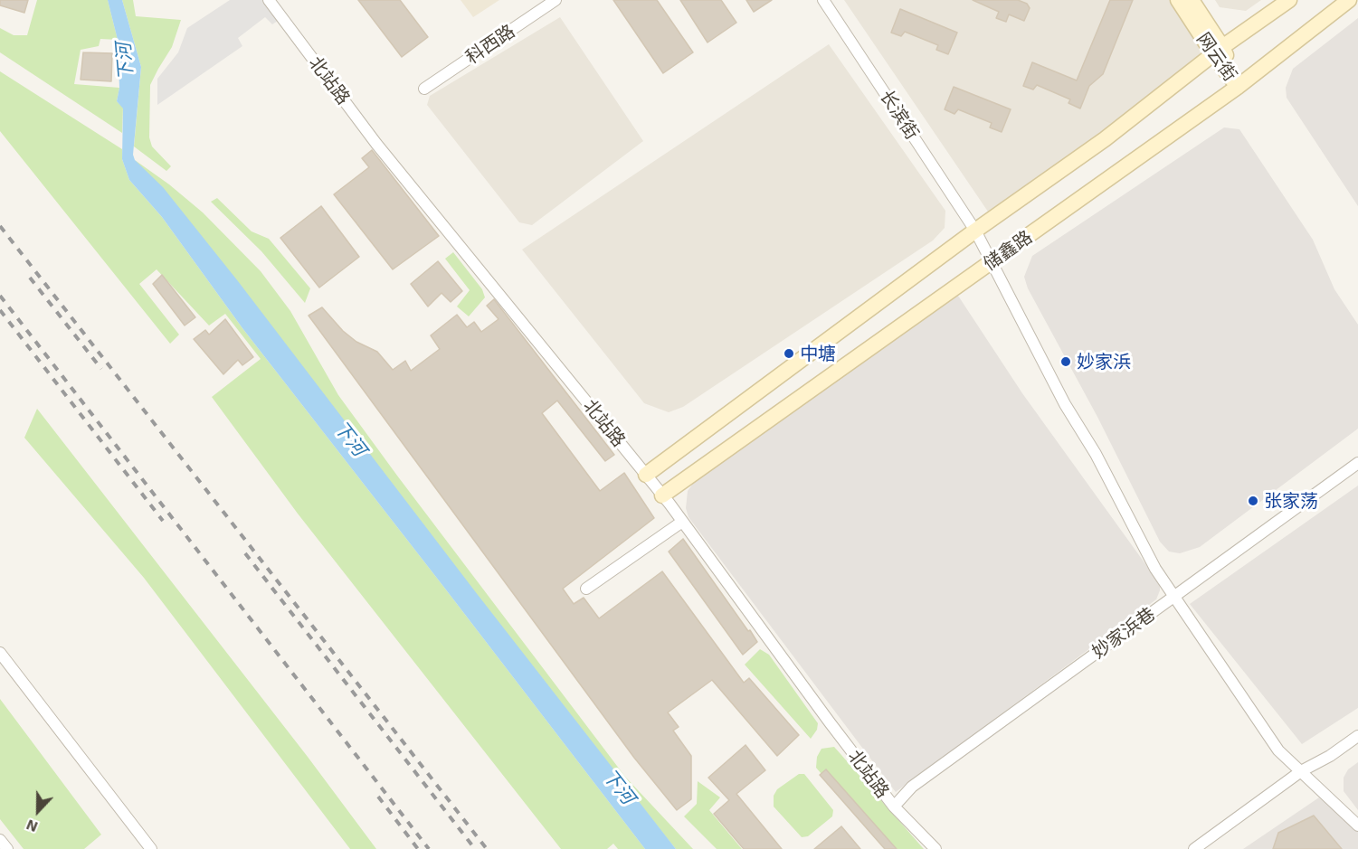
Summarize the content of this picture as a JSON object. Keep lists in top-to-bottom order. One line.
{"streets":{"street":["科西路","网云街","北站路","长滨街","储鑫路","妙家浜巷"]},"crossings":[["网云街","储鑫路"],["北站路","储鑫路"],["北站路","妙家浜巷"],["长滨街","储鑫路"],["长滨街","妙家浜巷"]],"water":["下河"],"places":["中塘","妙家浜","张家荡"],"north":"bottom"}
